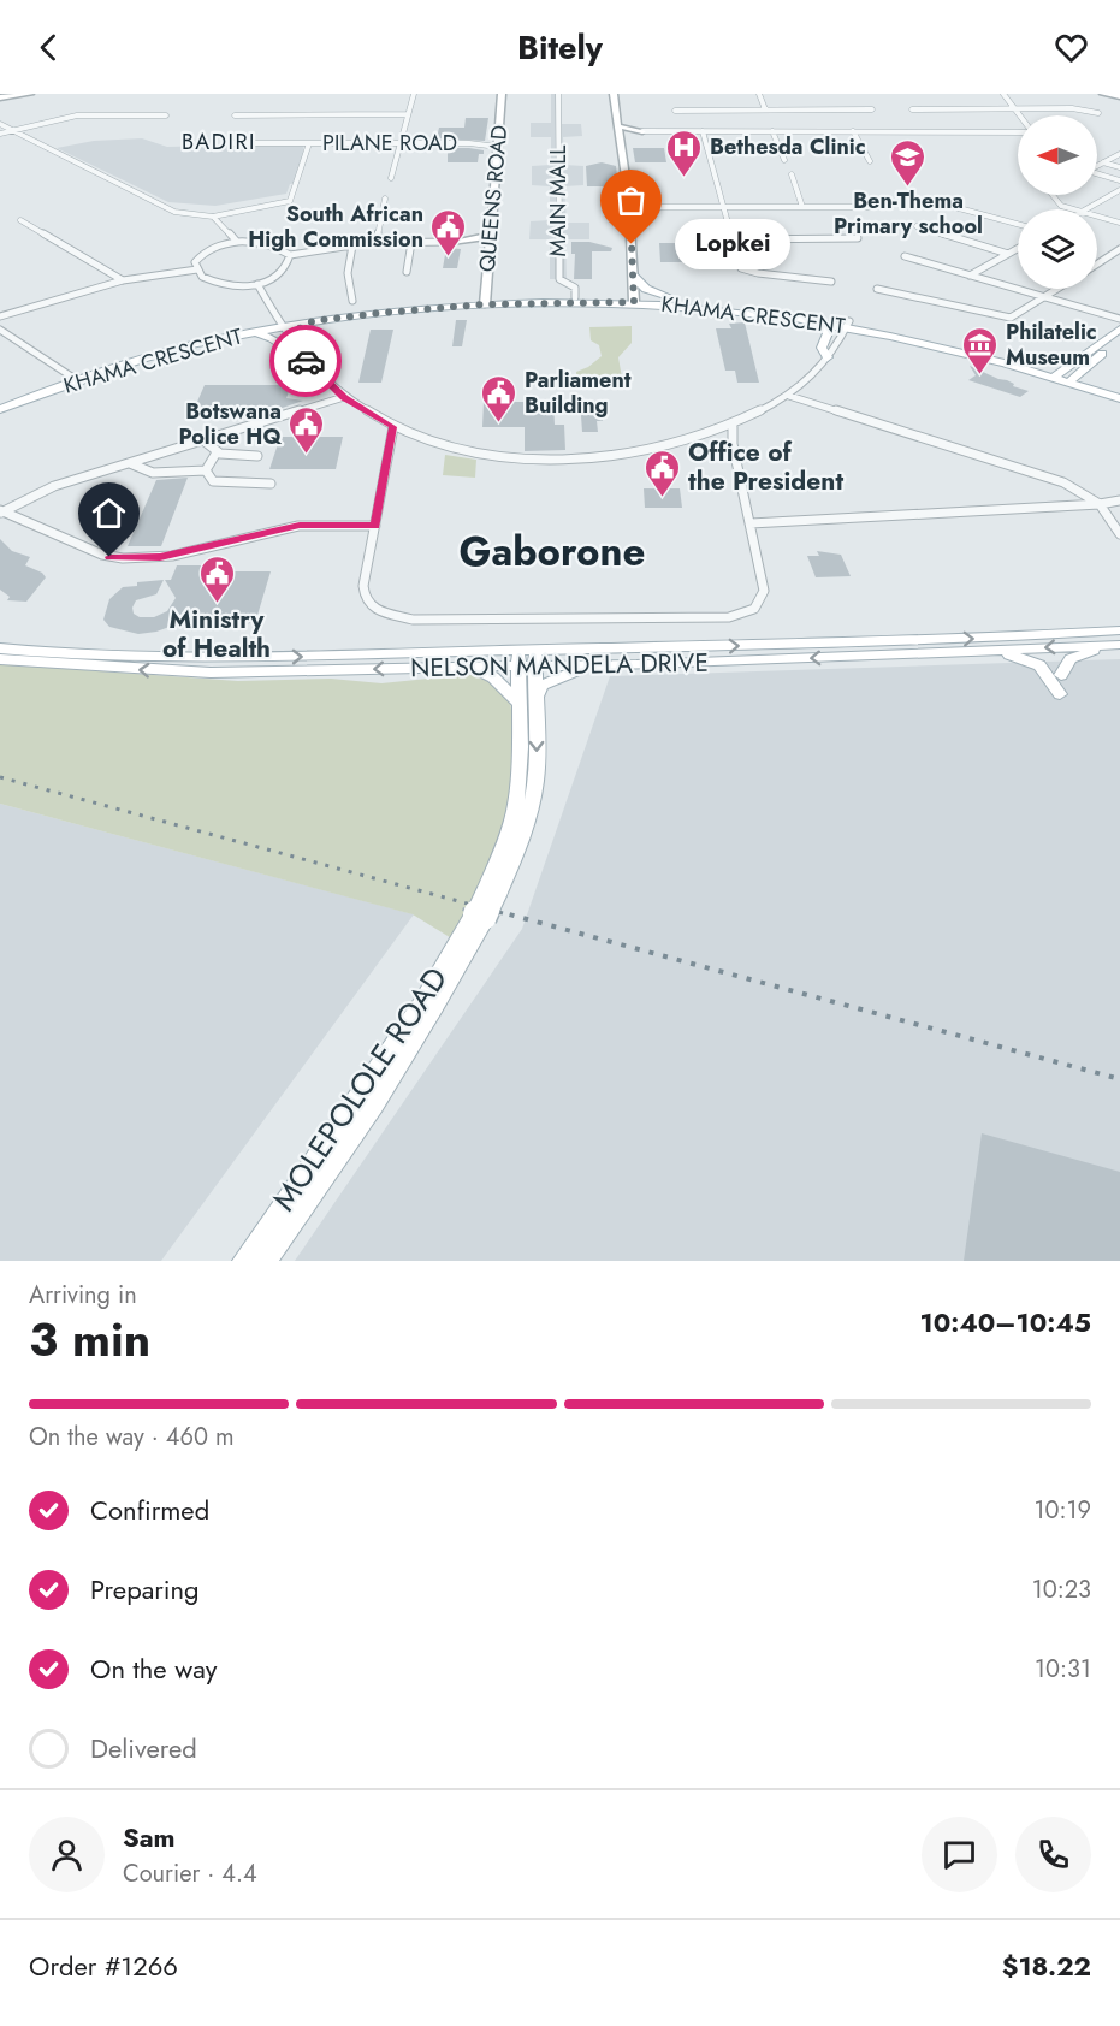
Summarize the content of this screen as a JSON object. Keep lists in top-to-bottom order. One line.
{"streets":{"main road":["QUEENS ROAD","KHAMA CRESCENT","NELSON MANDELA DRIVE","MOLEPOLOLE ROAD"],"street":["PILANE ROAD","MAIN MALL"]},"crossings":[["PILANE ROAD","QUEENS ROAD"],["QUEENS ROAD","KHAMA CRESCENT"],["MAIN MALL","KHAMA CRESCENT"]],"districts":["BADIRI","Gaborone"],"places":{"hospital":["Bethesda Clinic"],"school or university":["Ben-Thema Primary school"],"other":["Lopkei"],"public building":["South African High Commission","Parliament Building","Botswana Police HQ","Office of the President","Ministry of Health"],"museum":["Philatelic Museum"]},"north":"left","page":{"header":"Bitely","bubble":"Lopkei","heading":["3 min","Arriving in","10:40–10:45"],"panel":["Sam","Courier · 4.4","Order #1266","$18.22"],"bar":"On the way · 460 m","list":[["Confirmed","10:19"],["Preparing","10:23"],["On the way","10:31"],"Delivered"]}}
